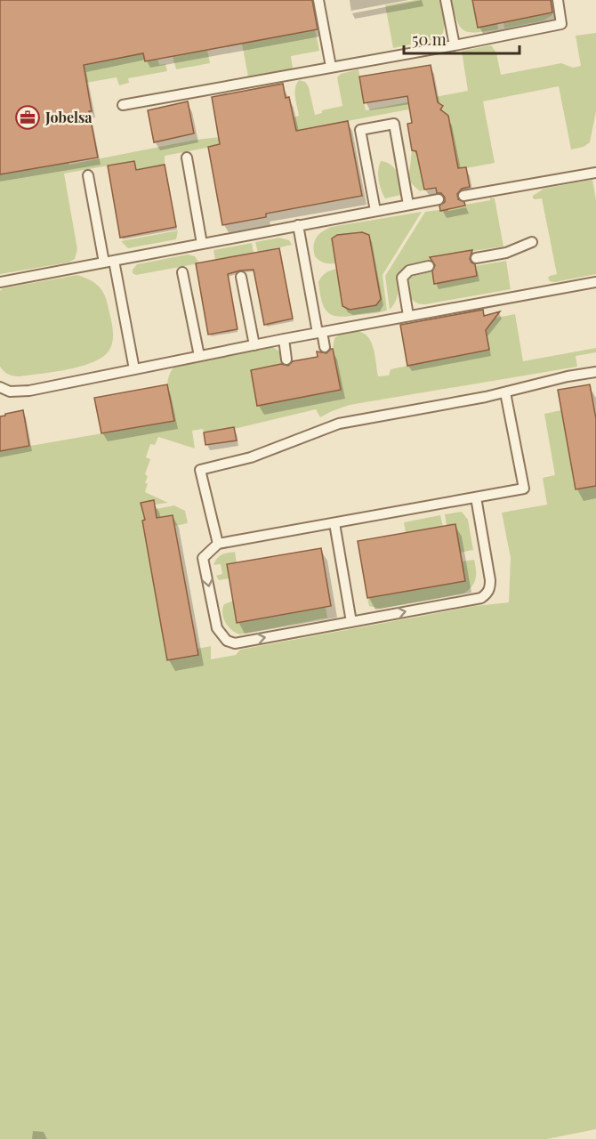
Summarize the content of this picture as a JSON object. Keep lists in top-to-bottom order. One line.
{"places":{"office":["Jobelsa"]},"scale_bar":"50 m"}
